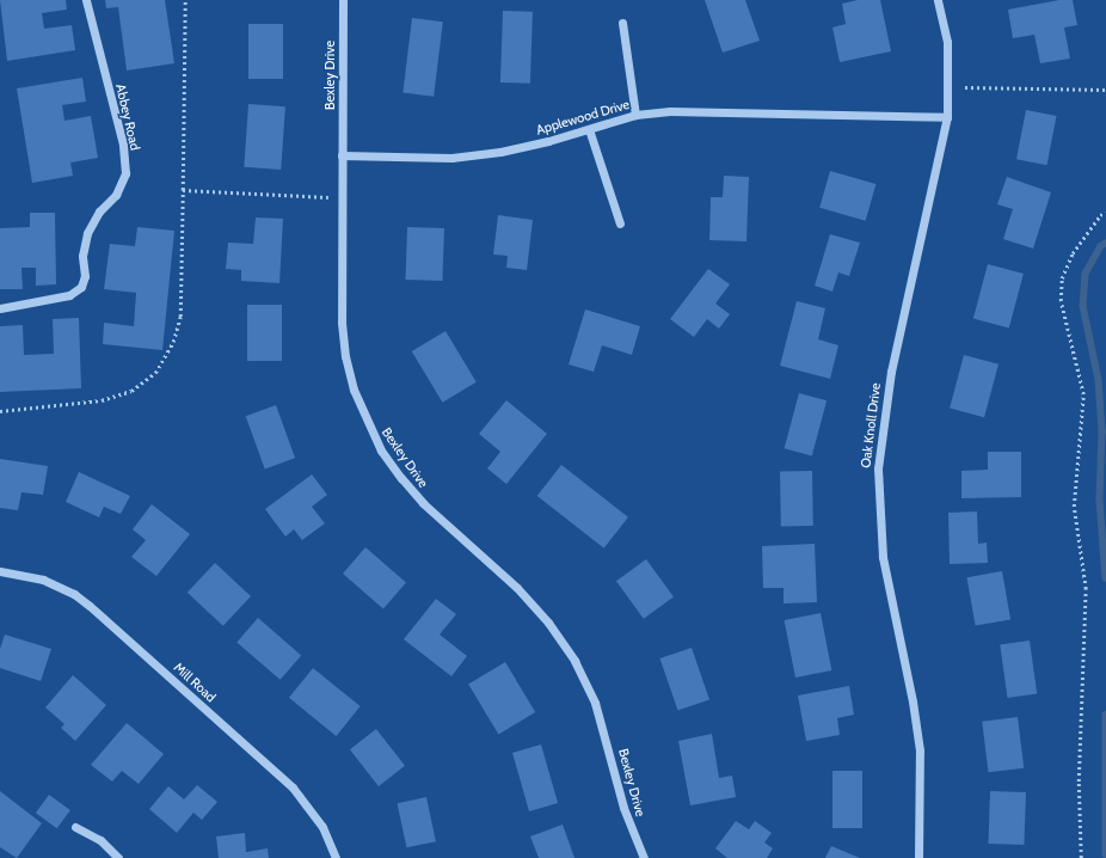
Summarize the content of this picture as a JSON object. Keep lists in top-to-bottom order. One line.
{"streets":{"street":["Bexley Drive","Abbey Road","Applewood Drive","Oak Knoll Drive","Mill Road"]},"crossings":[["Bexley Drive","Applewood Drive"],["Applewood Drive","Oak Knoll Drive"]]}
